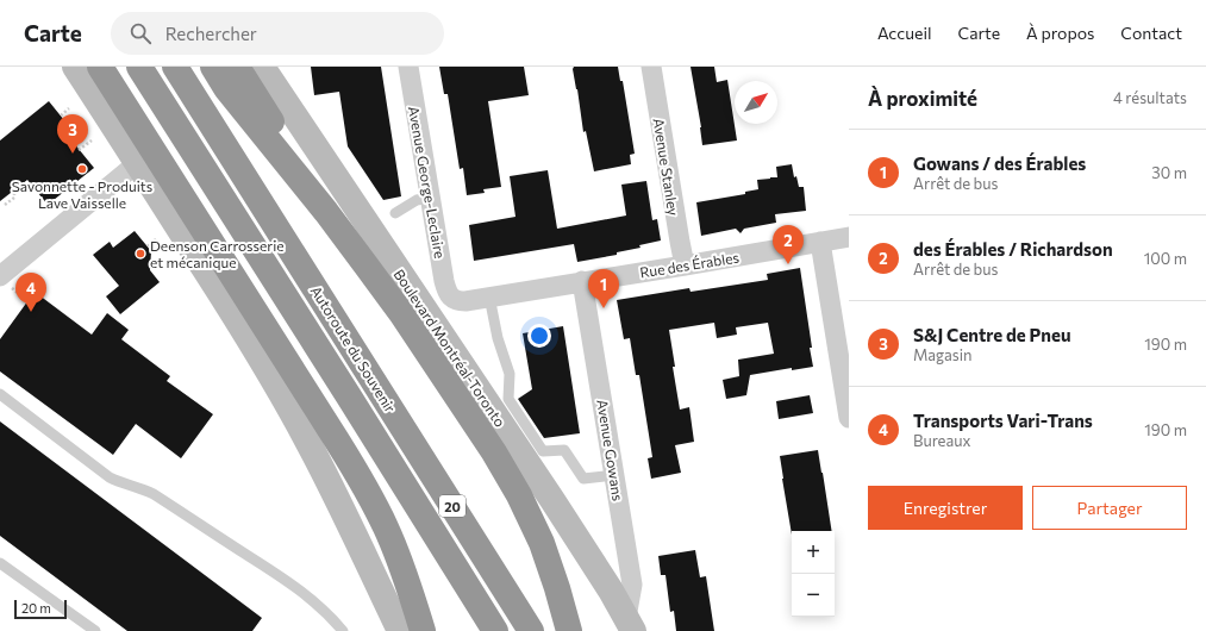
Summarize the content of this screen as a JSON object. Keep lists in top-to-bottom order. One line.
{"streets":{"highway":["Autoroute du Souvenir","20"],"main road":["Boulevard Montréal-Toronto"],"street":["Avenue Stanley","Avenue George-Leclaire","Rue des Érables","Avenue Gowans"]},"crossings":[["Avenue Stanley","Rue des Érables"],["Avenue George-Leclaire","Rue des Érables"],["Rue des Érables","Boulevard Montréal-Toronto"],["Rue des Érables","Avenue Gowans"],["Boulevard Montréal-Toronto","Avenue Gowans"]],"places":["Savonnette - Produits Lave Vaisselle","Deenson Carrosserie et mécanique"],"scale_bar":"20 m","north":"top right","page":{"header":"Carte","search":"Rechercher","nav":["Accueil","Carte","À propos","Contact"],"heading":["À proximité","4 résultats"],"pins":["3","2","1","4"],"list":[{"mark":"1","name":"Gowans / des Érables","note":"Arrêt de bus","value":"30 m"},{"mark":"2","name":"des Érables / Richardson","note":"Arrêt de bus","value":"100 m"},{"mark":"3","name":"S&J Centre de Pneu","note":"Magasin","value":"190 m"},{"mark":"4","name":"Transports Vari-Trans","note":"Bureaux","value":"190 m"}],"buttons":["Enregistrer","Partager"],"map_buttons":["+","−"],"scale":"20 m"}}
